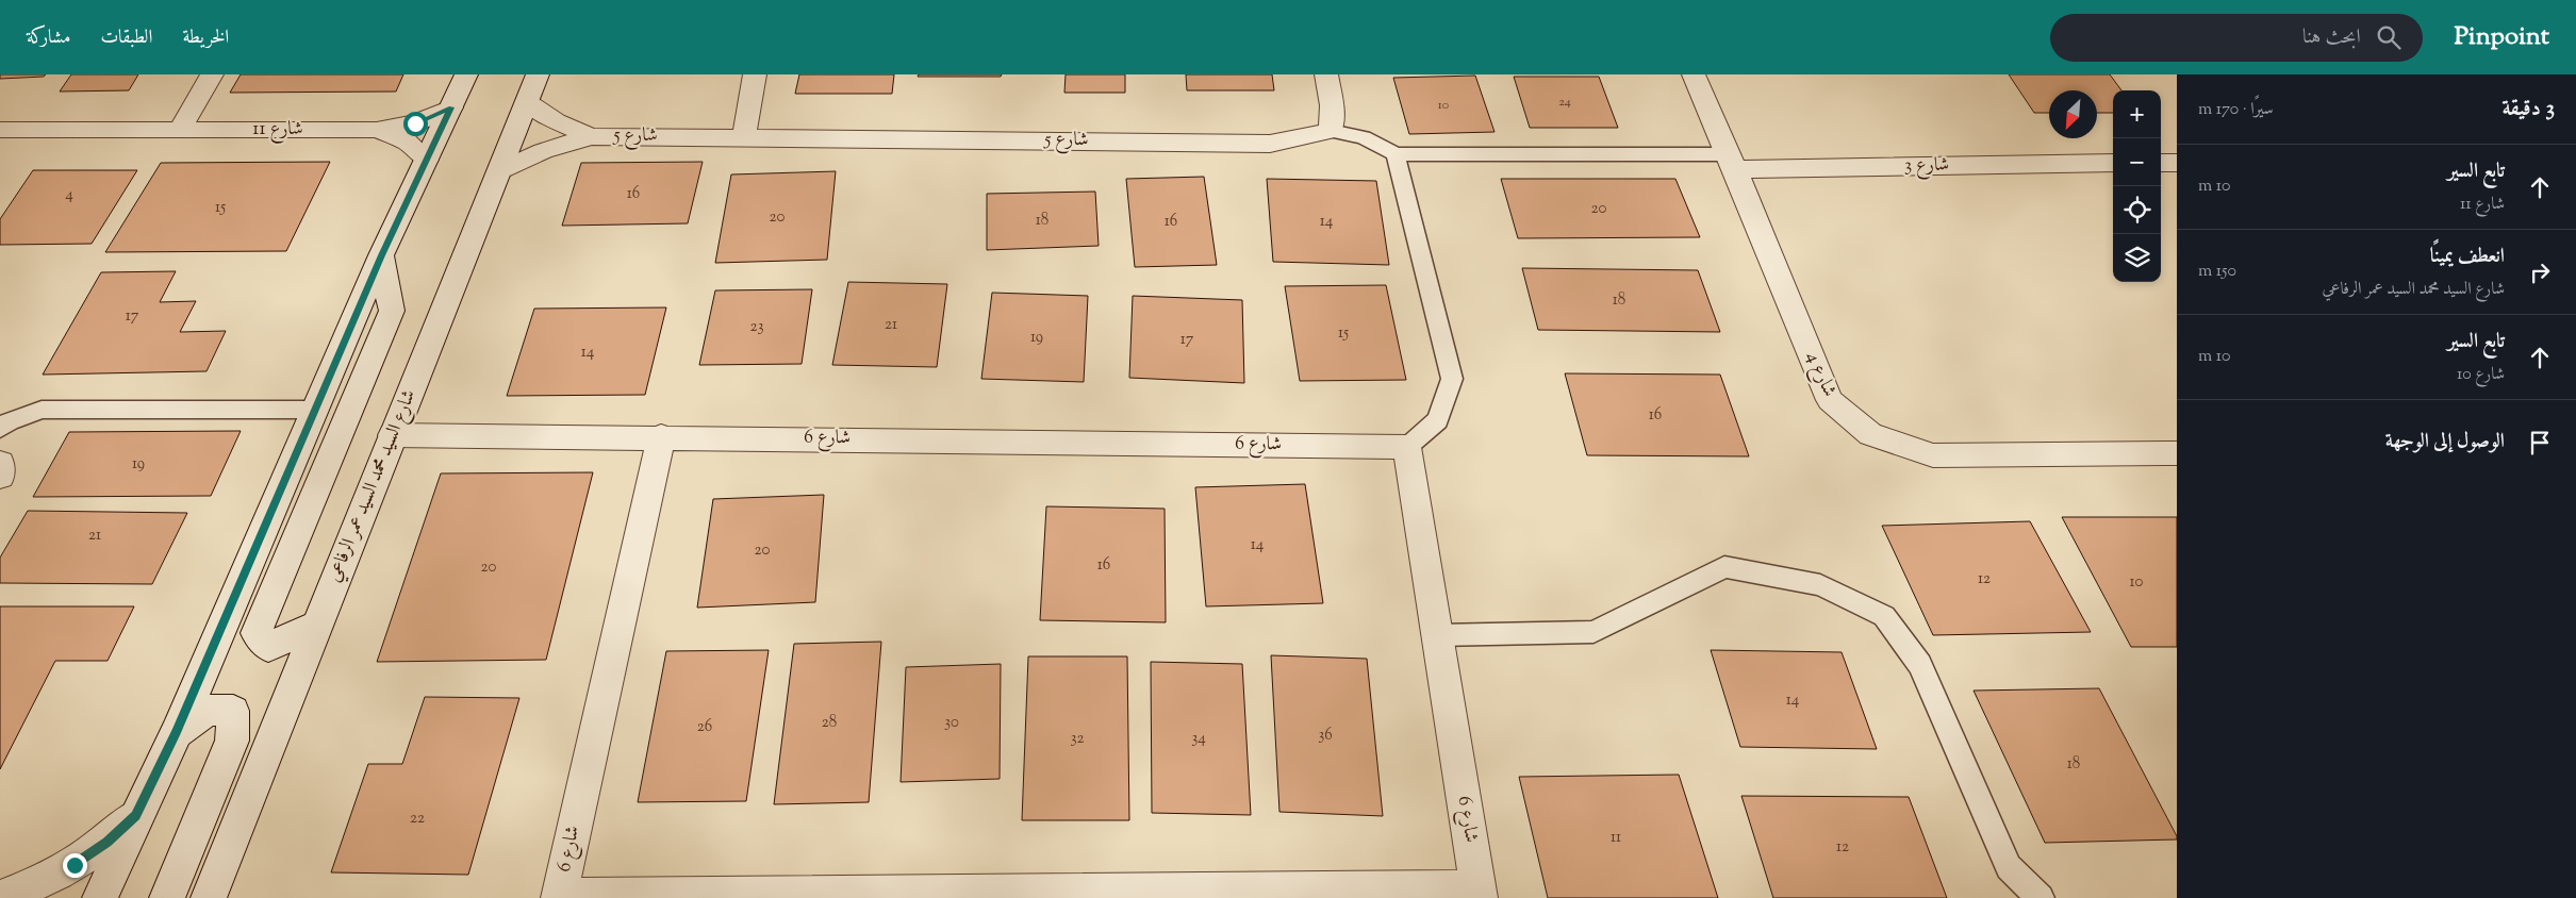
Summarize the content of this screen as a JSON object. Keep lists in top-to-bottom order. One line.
{"streets":{"street":["شارع 11","شارع 5","شارع 3","شارع 4","شارع 6","شارع السيد محمد السيد عمر الرفاعي"]},"crossings":[["شارع 5","شارع السيد محمد السيد عمر الرفاعي"],["شارع 3","شارع 4"],["شارع 6","شارع السيد محمد السيد عمر الرفاعي"]],"house_numbers":["24","10","16","4","15","20","20","18","16","14","18","17","21","23","15","19","17","14","16","19","21","14","20","16","20","12","10","14","28","30","26","36","32","34","18","22","11","12"],"north":"bottom left","page":{"header":"Pinpoint","search":"ابحث هنا","nav":["الخريطة","الطبقات","مشاركة"],"heading":["3 دقيقة","سيرًا · 170 m"],"map_buttons":["+","−"],"list":[["تابع السير","شارع 11","10 m"],["انعطف يمينًا","شارع السيد محمد السيد عمر الرفاعي","150 m"],["تابع السير","شارع 10","10 m"],"الوصول إلى الوجهة"]}}
